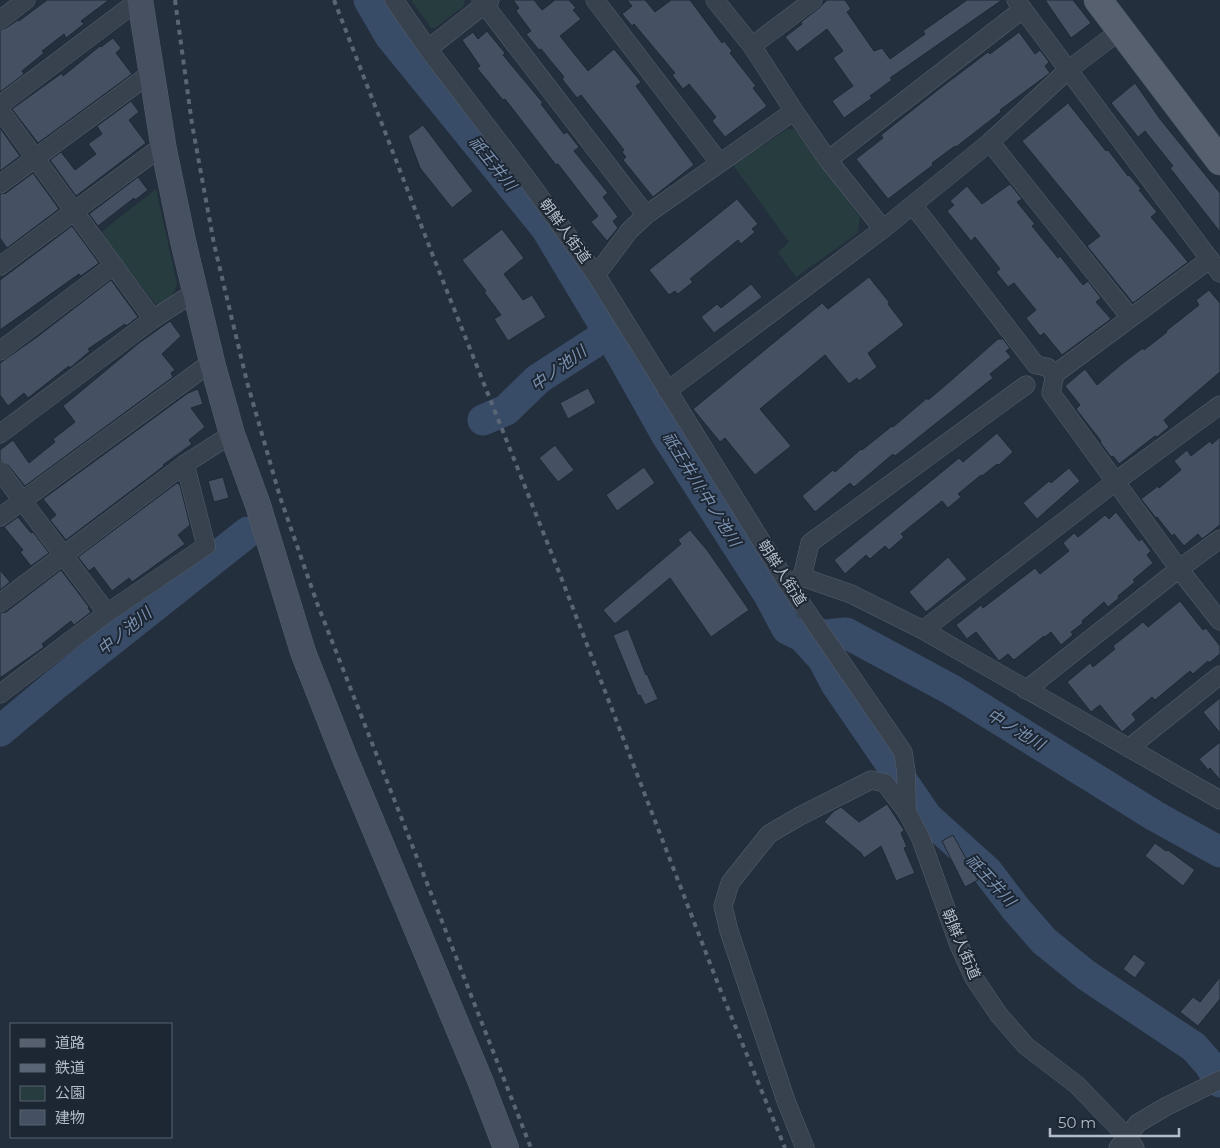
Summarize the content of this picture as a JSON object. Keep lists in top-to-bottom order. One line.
{"streets":{"street":["朝鮮人街道"]},"water":["祇王井川","中ノ池川","祇王井川;中ノ池川"],"legend":["道路","鉄道","公園","建物"],"scale_bar":"50 m"}
